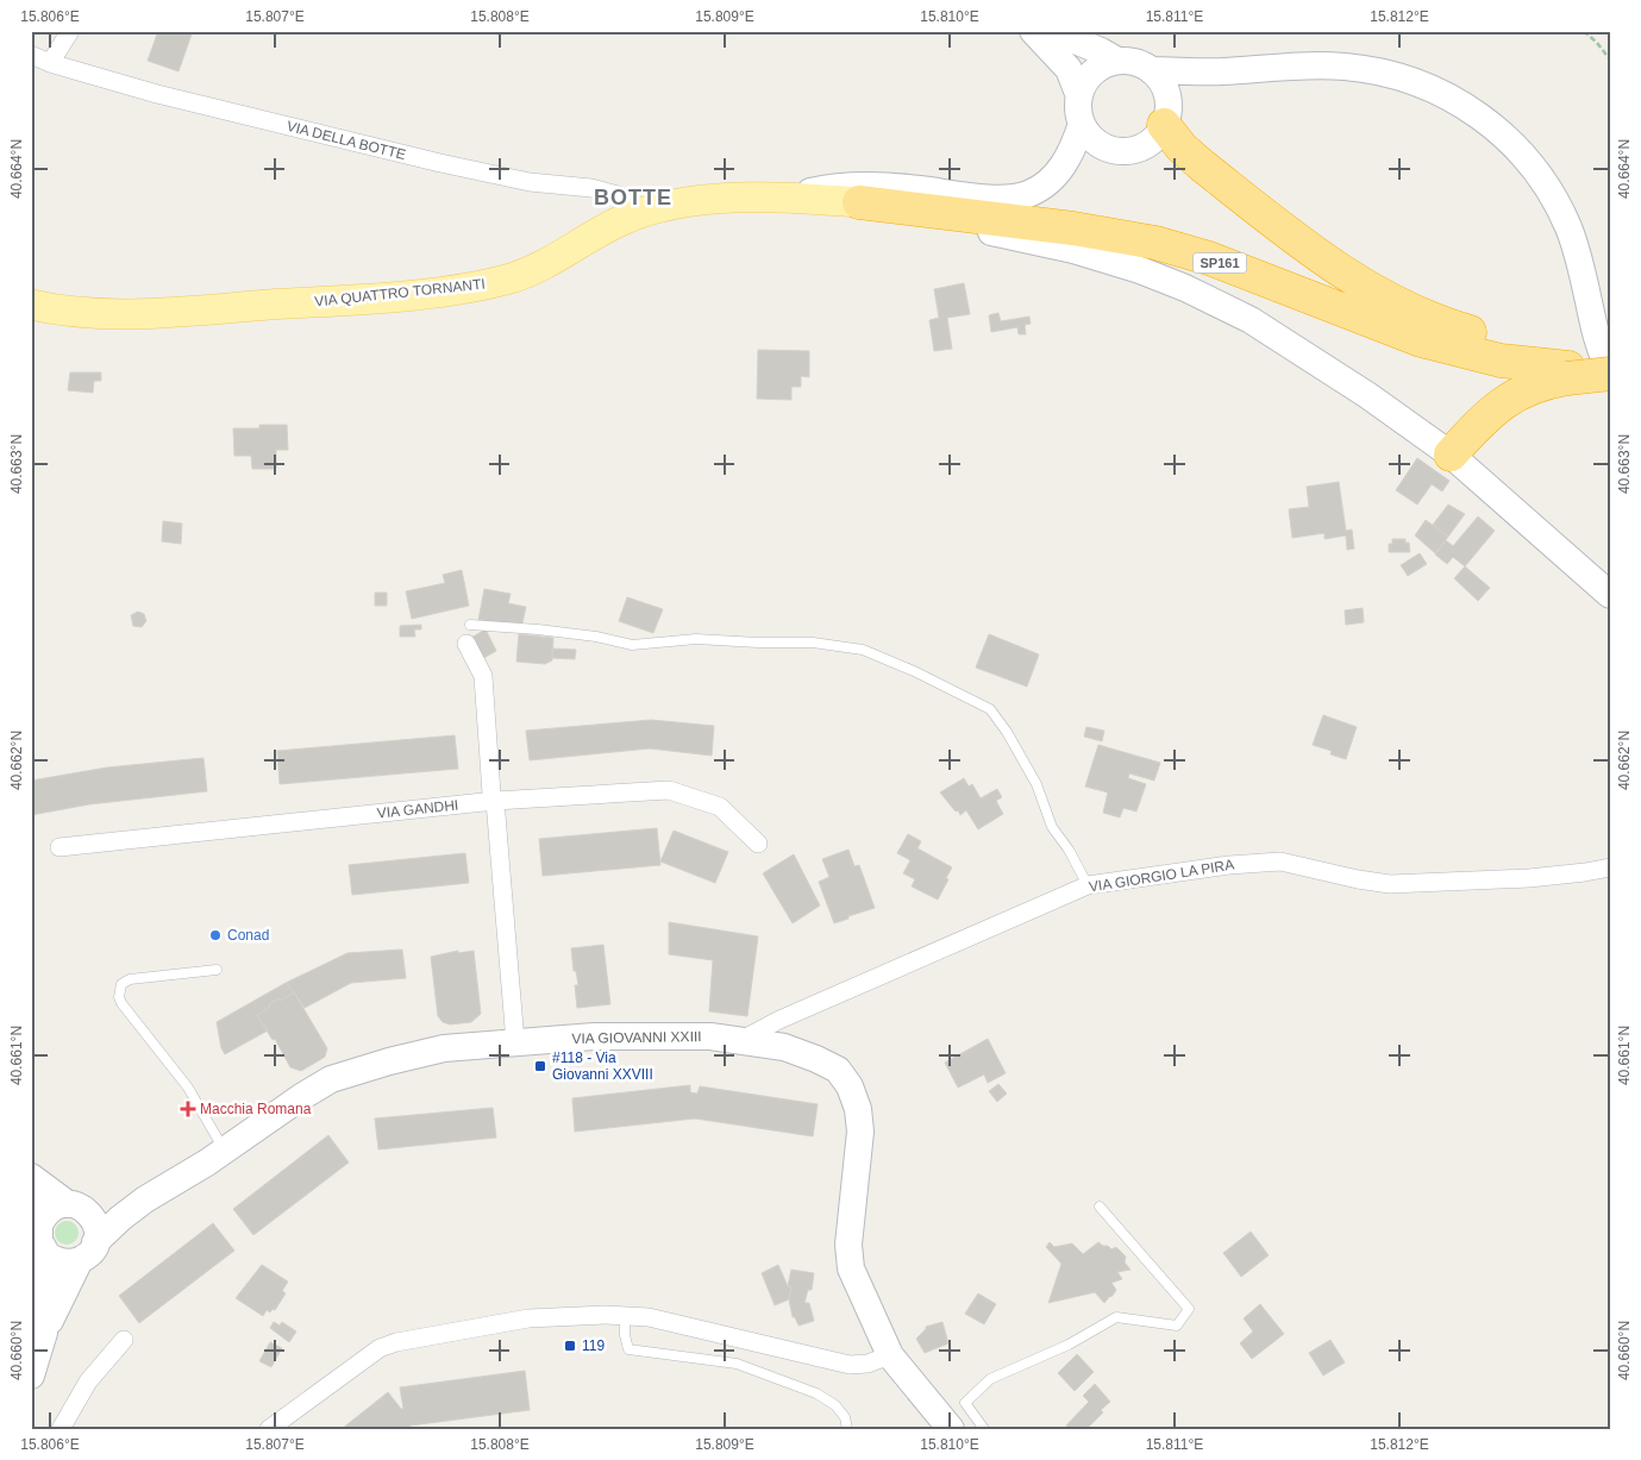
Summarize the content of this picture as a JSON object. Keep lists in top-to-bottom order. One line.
{"streets":{"highway":["SP161"],"main road":["VIA QUATTRO TORNANTI","VIA GIOVANNI XXIII"],"street":["VIA DELLA BOTTE","VIA GANDHI","VIA GIORGIO LA PIRA"]},"crossings":[["VIA DELLA BOTTE","VIA QUATTRO TORNANTI"],["SP161","VIA QUATTRO TORNANTI"],["VIA GIORGIO LA PIRA","VIA GIOVANNI XXIII"]],"districts":["BOTTE"],"places":{"other":["Conad"],"transit":["#118 - Via Giovanni XXVIII","119"],"health":["Macchia Romana"]},"coordinates":["15.806°E","15.807°E","15.808°E","15.809°E","15.810°E","15.811°E","15.812°E","40.664°N","40.663°N","40.662°N","40.661°N","40.660°N"]}
